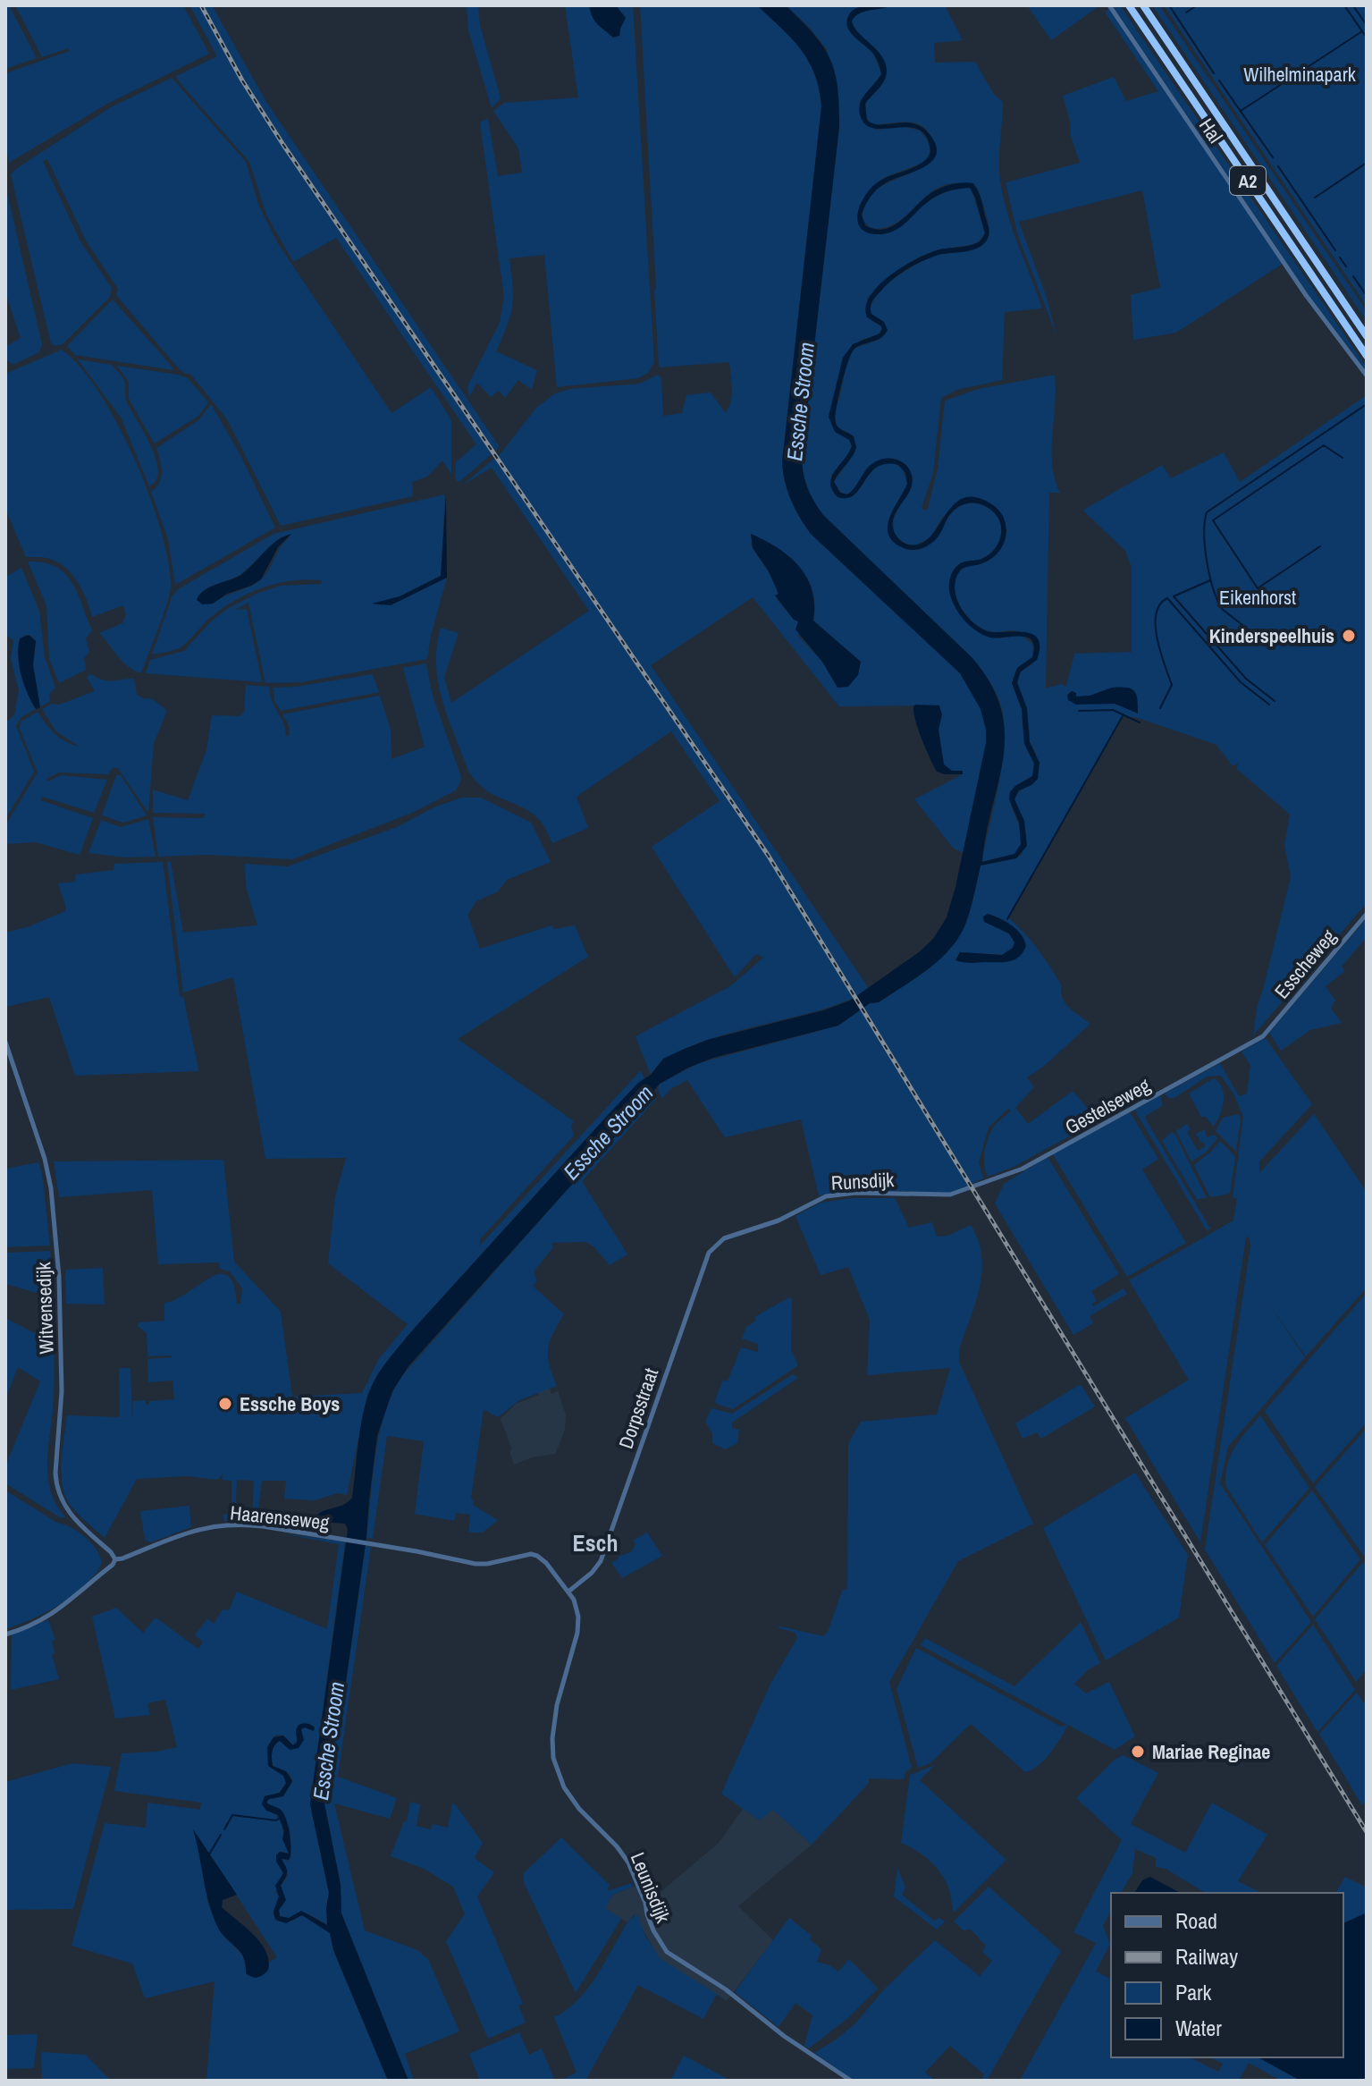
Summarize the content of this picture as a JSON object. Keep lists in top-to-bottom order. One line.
{"streets":{"highway":["A2"],"street":["Hal","Esscheweg","Gestelseweg","Runsdijk","Witvensedijk","Dorpsstraat","Haarenseweg","Leunisdijk"]},"crossings":[["Esscheweg","Gestelseweg"],["Gestelseweg","Runsdijk"],["Runsdijk","Dorpsstraat"],["Witvensedijk","Haarenseweg"],["Dorpsstraat","Haarenseweg"],["Dorpsstraat","Leunisdijk"],["Haarenseweg","Leunisdijk"]],"districts":["Esch"],"water":["Essche Stroom"],"parks":["Wilhelminapark","Eikenhorst"],"places":["Kinderspeelhuis","Essche Boys","Mariae Reginae"],"legend":["Road","Railway","Park","Water"]}
